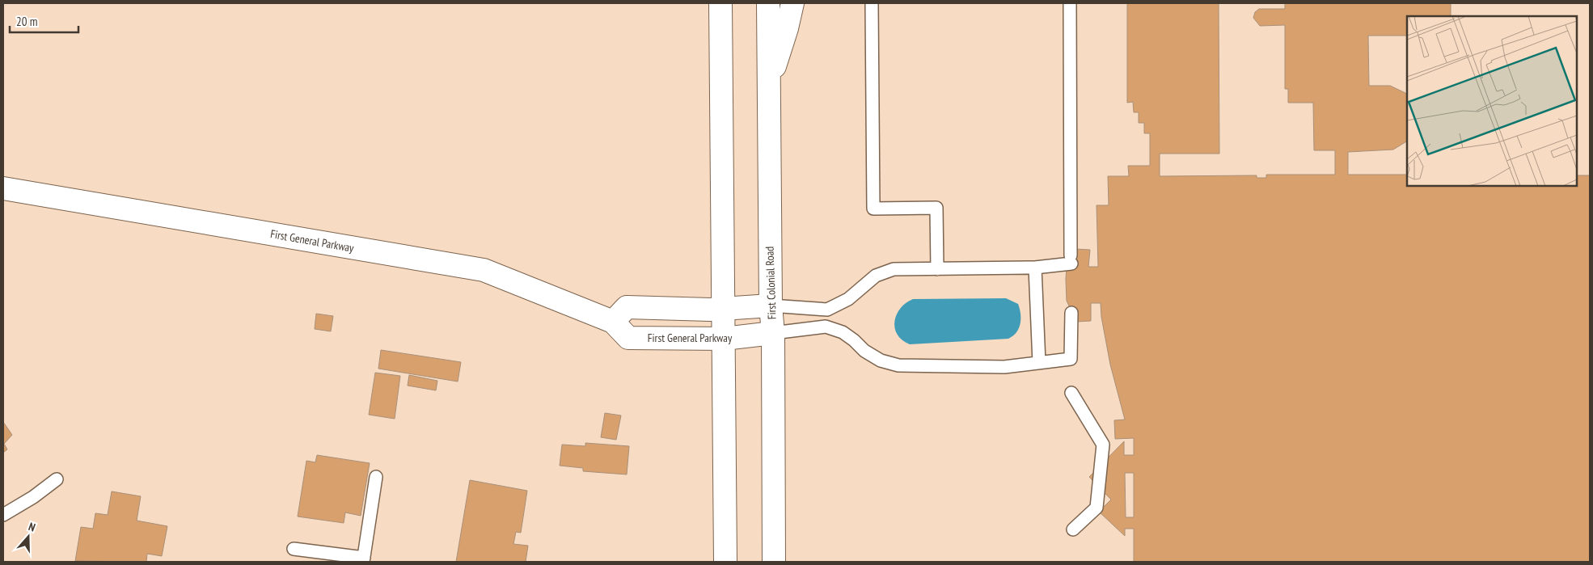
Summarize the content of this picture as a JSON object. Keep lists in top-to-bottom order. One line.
{"streets":{"main road":["First General Parkway","First Colonial Road"]},"crossings":[["First General Parkway","First Colonial Road"]],"scale_bar":"20 m","north":"top"}
